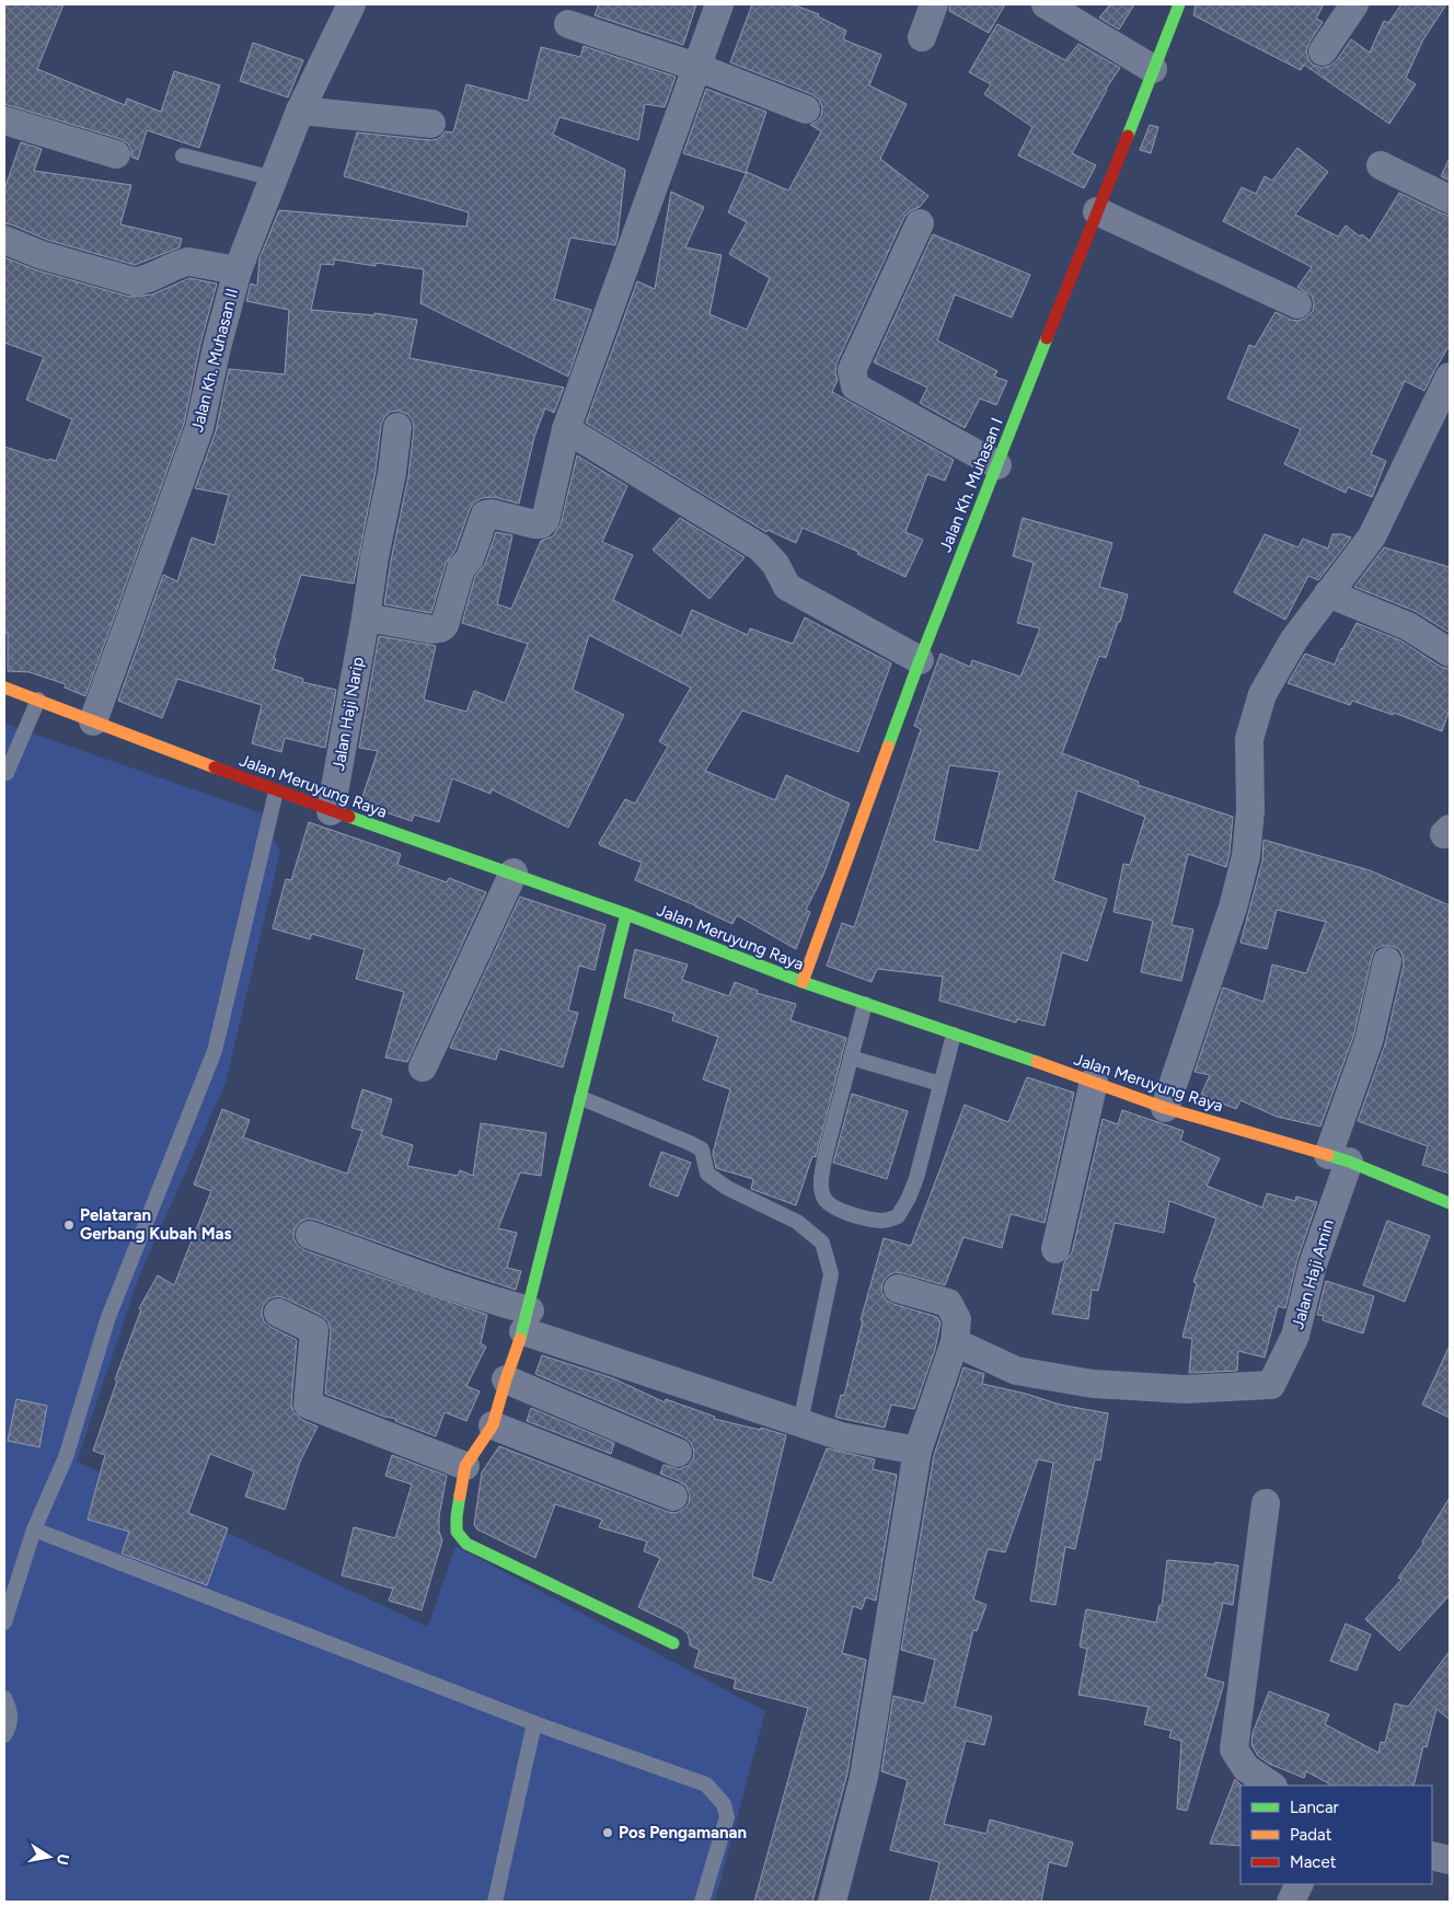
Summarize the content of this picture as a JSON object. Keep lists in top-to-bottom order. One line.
{"streets":{"street":["Jalan Kh. Muhasan II","Jalan Kh. Muhasan I","Jalan Haji Narip","Jalan Meruyung Raya","Jalan Haji Amin"]},"crossings":[["Jalan Kh. Muhasan II","Jalan Meruyung Raya"],["Jalan Kh. Muhasan I","Jalan Meruyung Raya"],["Jalan Haji Narip","Jalan Meruyung Raya"],["Jalan Meruyung Raya","Jalan Haji Amin"]],"places":["Pelataran Gerbang Kubah Mas","Pos Pengamanan"],"legend":["Lancar","Padat","Macet"],"north":"right"}
